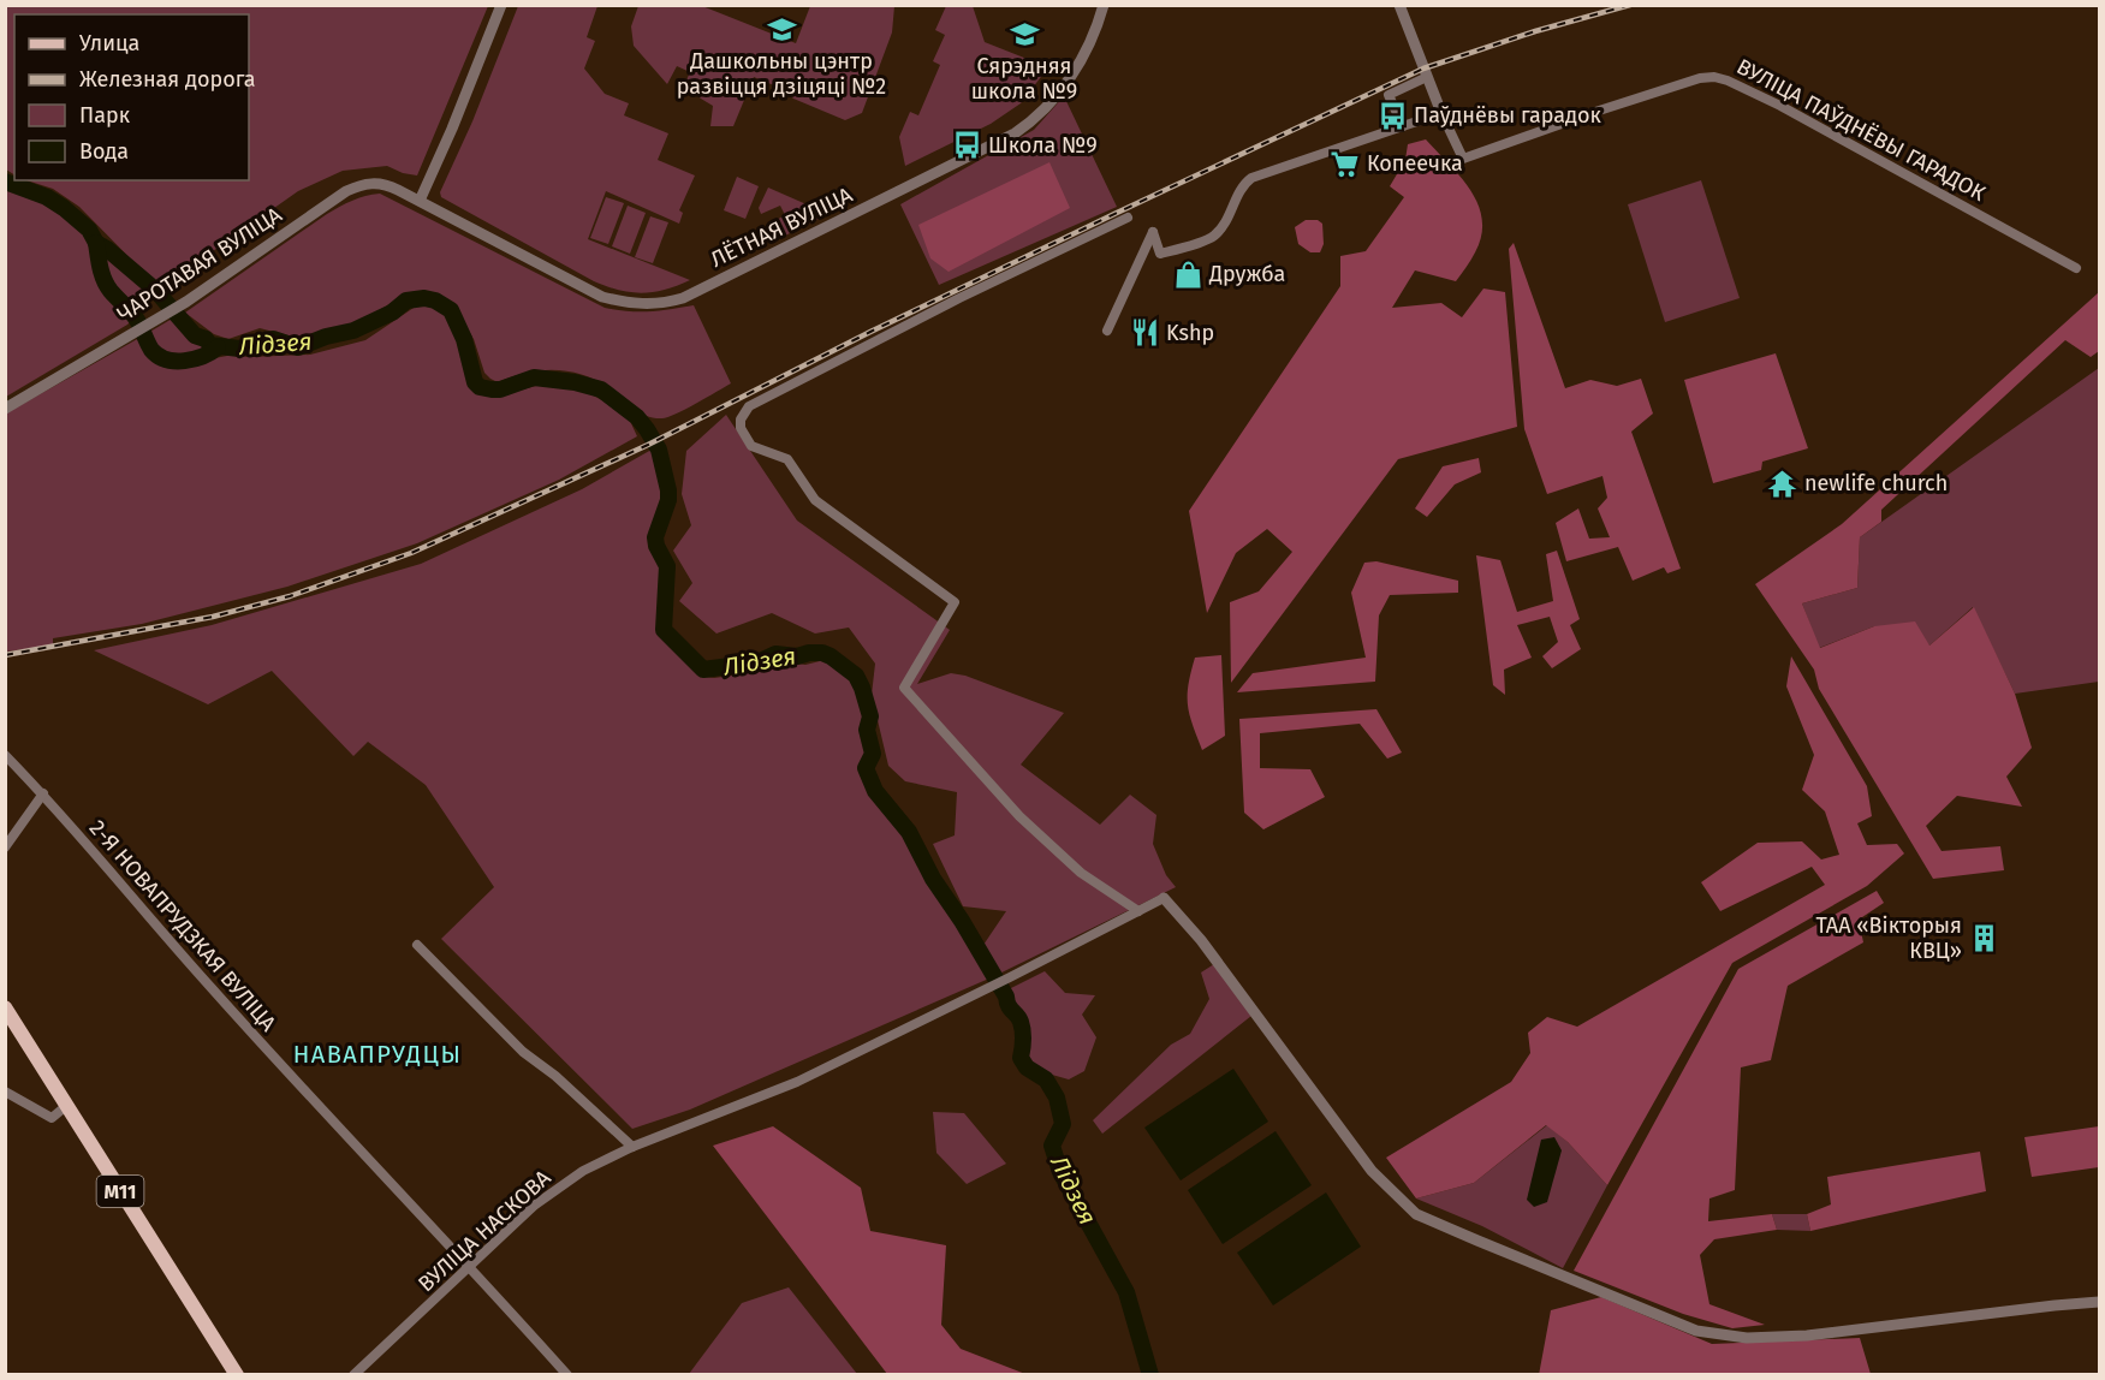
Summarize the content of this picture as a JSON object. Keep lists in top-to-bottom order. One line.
{"streets":{"main road":["М11"],"street":["ВУЛІЦА ПАЎДНЁВЫ ГАРАДОК","ЛЁТНАЯ ВУЛІЦА","ЧАРОТАВАЯ ВУЛІЦА","2-Я НОВАПРУДЗКАЯ ВУЛІЦА","ВУЛІЦА НАСКОВА"]},"crossings":[["ЛЁТНАЯ ВУЛІЦА","ЧАРОТАВАЯ ВУЛІЦА"],["2-Я НОВАПРУДЗКАЯ ВУЛІЦА","ВУЛІЦА НАСКОВА"]],"districts":["НАВАПРУДЦЫ"],"water":["Лідзея"],"places":{"school or university":["Дашкольны цэнтр развіцця дзіцяці №2","Сярэдняя школа №9"],"bus stop":["Паўднёвы гарадок","Школа №9"],"supermarket":["Копеечка"],"shop":["Дружба"],"restaurant":["Kshp"],"temple":["newlife church"],"building":["ТАА «Вікторыя КВЦ»"]},"legend":["Улица","Железная дорога","Парк","Вода"]}
